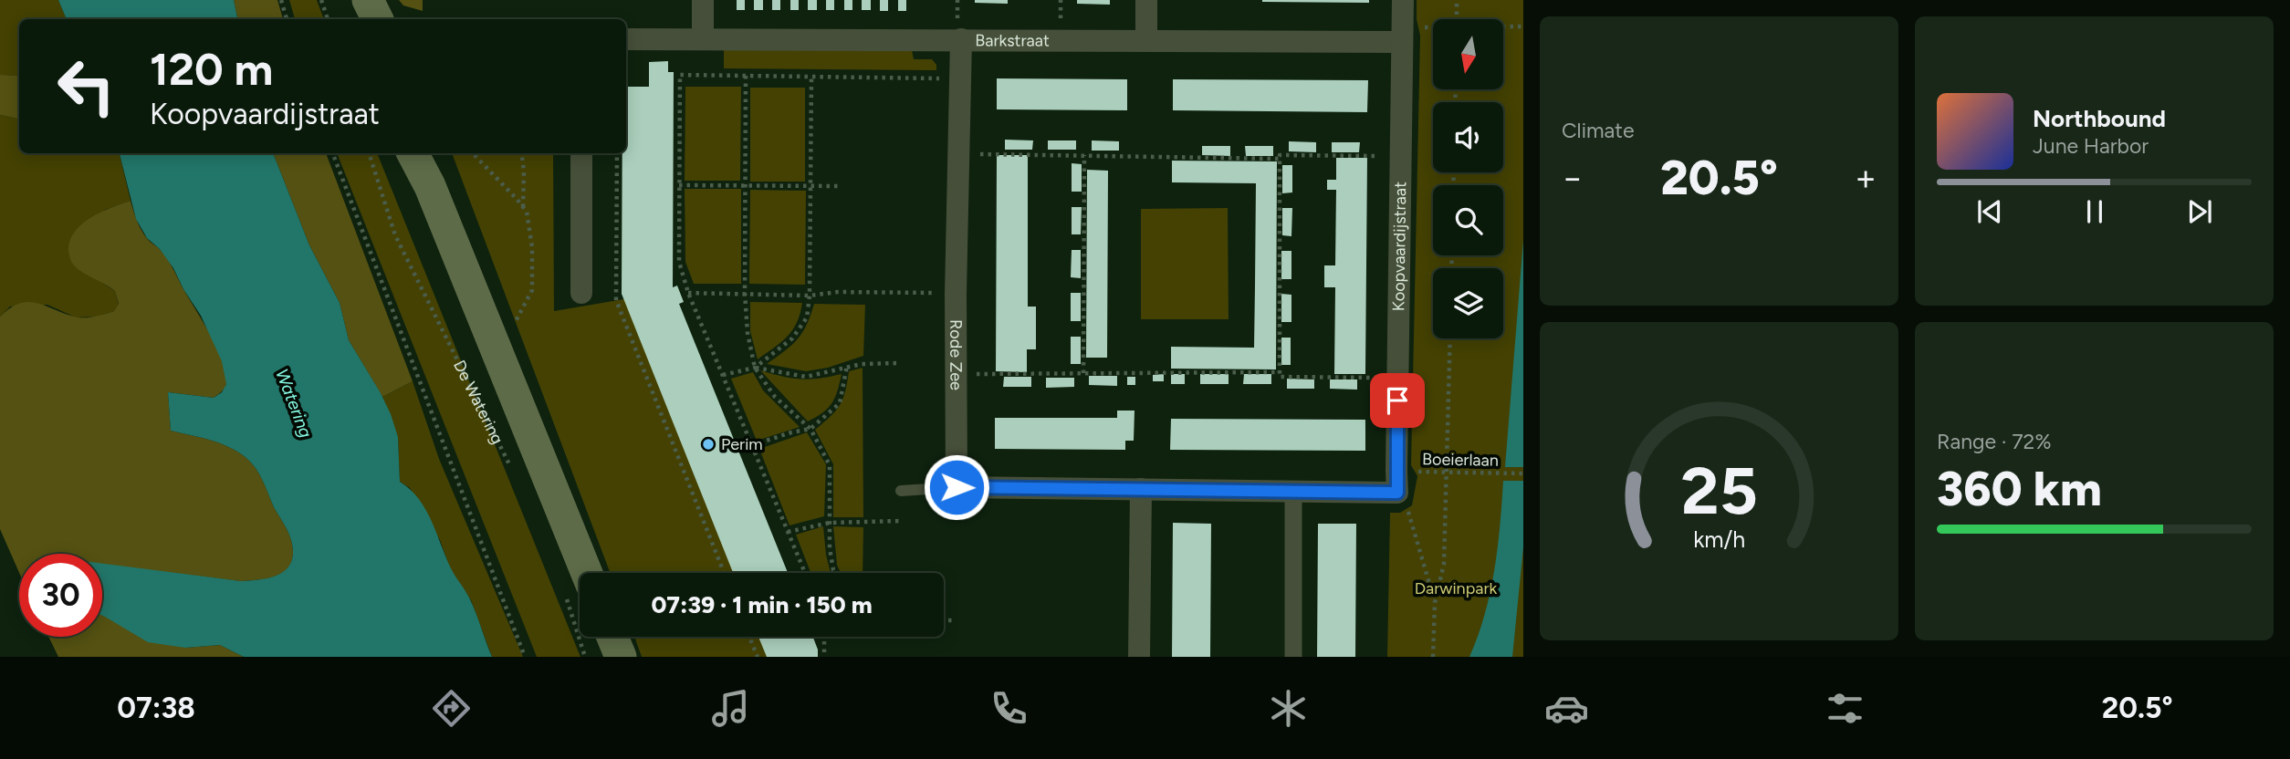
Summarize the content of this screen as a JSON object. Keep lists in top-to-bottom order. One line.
{"streets":{"main road":["De Watering"],"street":["Barkstraat","Koopvaardijstraat","Rode Zee"],"path":["Boeierlaan"]},"crossings":[["Barkstraat","Koopvaardijstraat"],["Barkstraat","Rode Zee"],["Koopvaardijstraat","Boeierlaan"]],"water":["Watering"],"parks":["Darwinpark"],"places":["Perim"],"north":"bottom","page":{"tile":["Climate",["Range · 72%","360 km"]],"turn":["120 m","Koopvaardijstraat"],"song":["Northbound","June Harbor"],"heat":["−","20.5°","+"],"limit":"30","trip":"07:39 · 1 min · 150 m","tabs":["07:38","20.5°"],"gauge":["25","km/h"]}}
